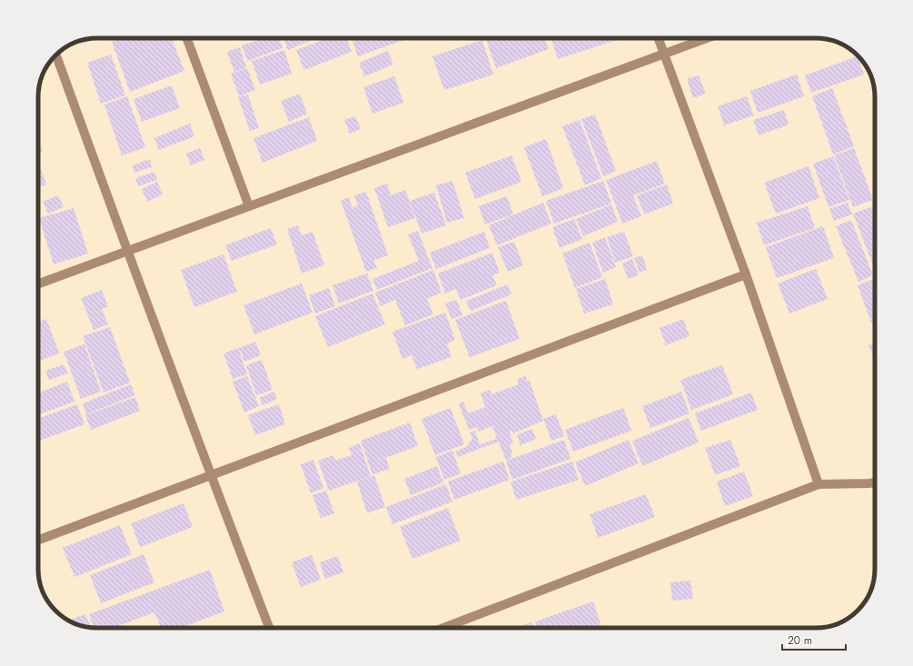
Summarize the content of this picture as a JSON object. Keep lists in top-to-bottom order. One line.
{"scale_bar":"20 m"}
